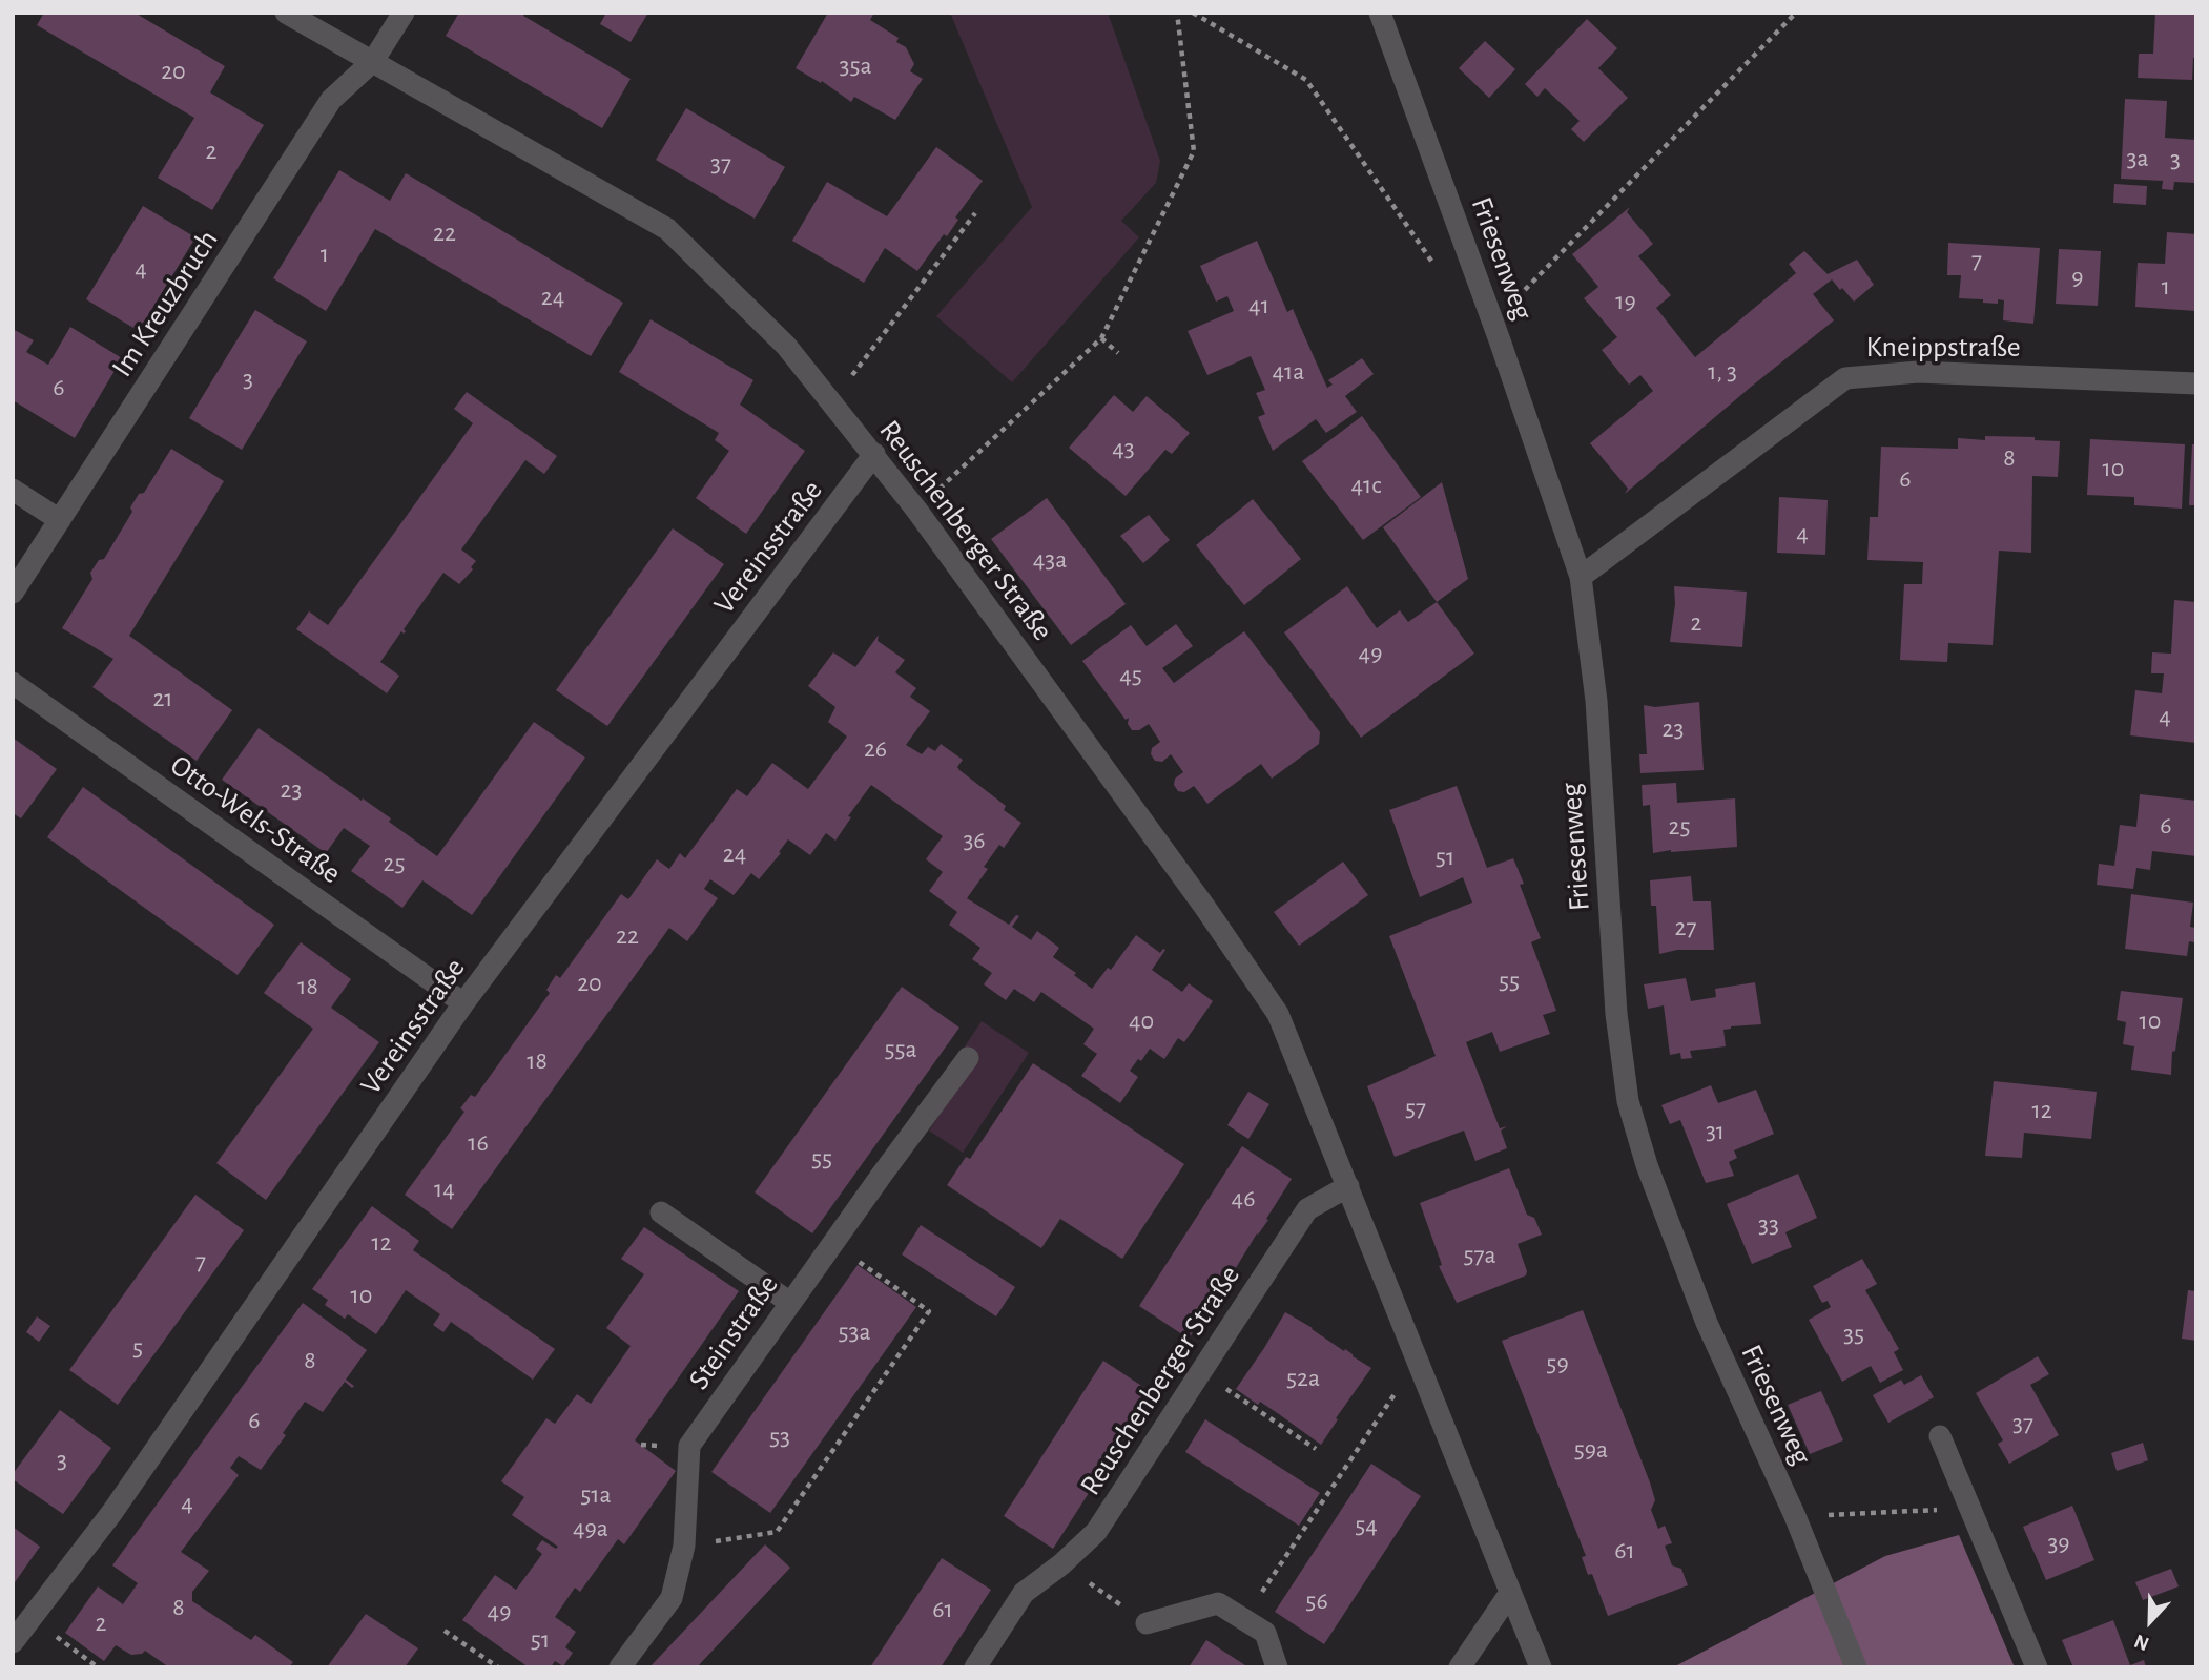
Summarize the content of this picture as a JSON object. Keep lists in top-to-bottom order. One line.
{"streets":{"street":["Friesenweg","Im Kreuzbruch","Kneippstraße","Reuschenberger Straße","Vereinsstraße","Otto-Wels-Straße","Steinstraße"]},"crossings":[["Friesenweg","Kneippstraße"],["Im Kreuzbruch","Reuschenberger Straße"],["Reuschenberger Straße","Vereinsstraße"],["Vereinsstraße","Otto-Wels-Straße"]],"house_numbers":["35a","20","2","3a","3","37","22","1","7","4","9","1","24","19","41","41a","1, 3","3","6","43","8","10","6","41c","4","43a","2","49","45","21","4","23","26","23","6","25","36","24","51","25","27","22","55","20","18","40","10","55a","18","57","12","31","16","55","14","46","33","12","57a","7","10","53a","35","5","8","59","52a","6","37","53","59a","3","51a","4","54","49a","39","61","56","8","61","49","2","51"],"north":"bottom"}
